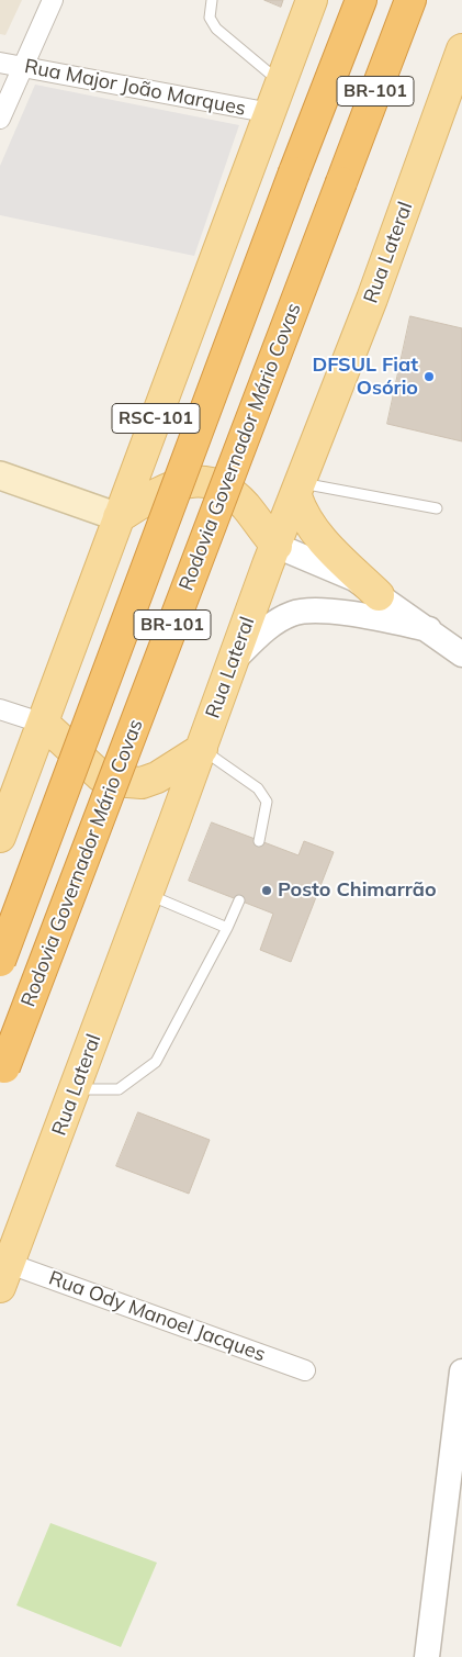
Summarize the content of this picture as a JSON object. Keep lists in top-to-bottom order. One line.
{"streets":{"highway":["BR-101","Rodovia Governador Mário Covas"],"main road":["Rua Lateral","RSC-101"],"street":["Rua Major João Marques","Rua Ody Manoel Jacques"]},"crossings":[["Rua Major João Marques","RSC-101"],["Rua Lateral","Rua Ody Manoel Jacques"]],"places":["DFSUL Fiat Osório","Posto Chimarrão"]}
